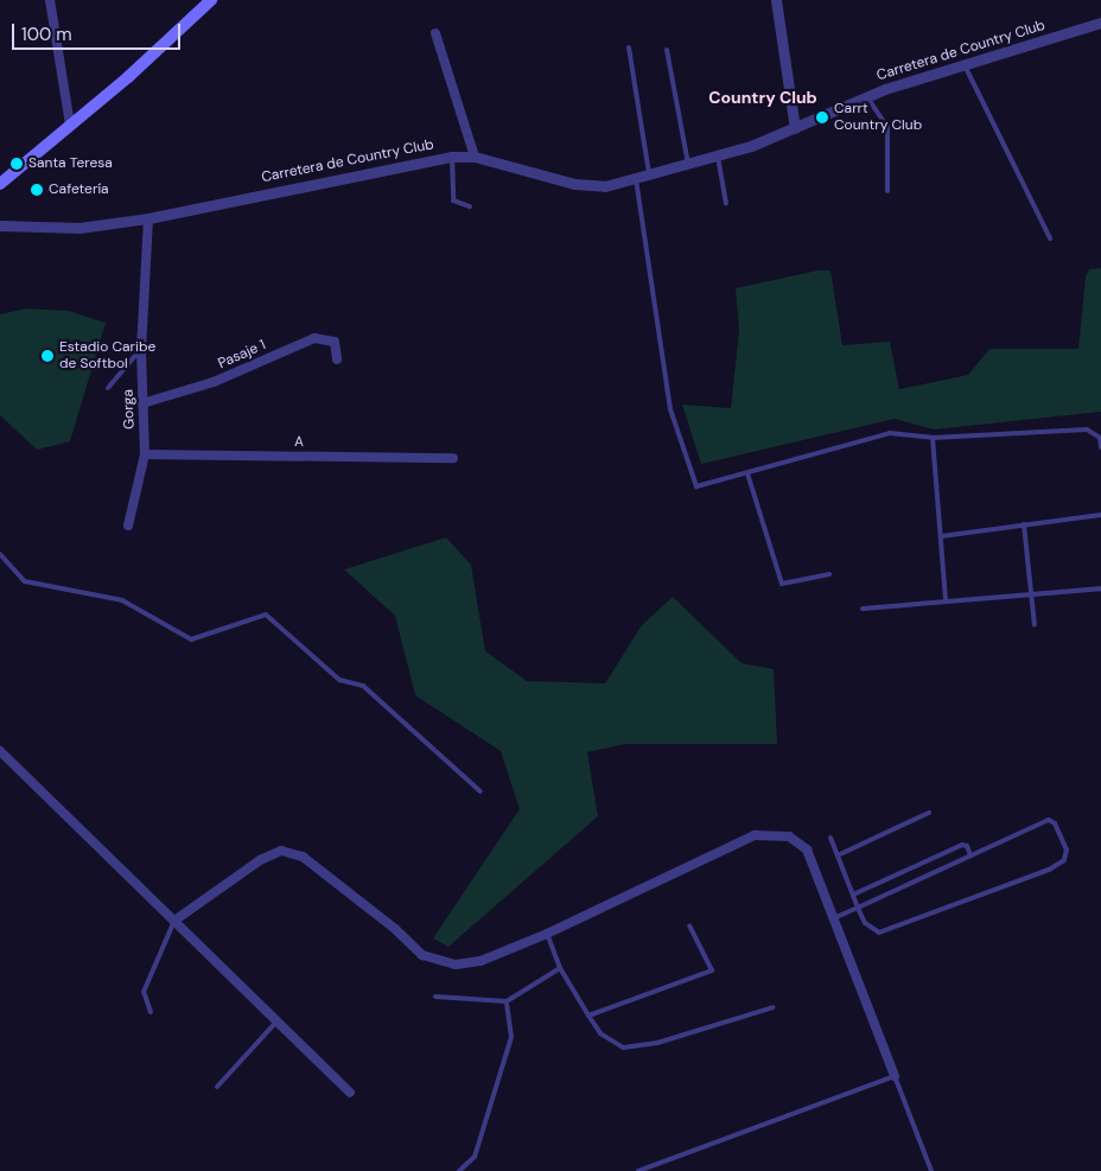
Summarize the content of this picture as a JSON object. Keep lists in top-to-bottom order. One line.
{"streets":{"street":["Carretera de Country Club","Pasaje 1","Gorga","A"]},"crossings":[["Carretera de Country Club","Gorga"],["Pasaje 1","Gorga"],["Gorga","A"]],"districts":["Country Club"],"places":["Carrt Country Club","Santa Teresa","Cafetería","Estadio Caribe de Softbol"],"scale_bar":"100 m"}
